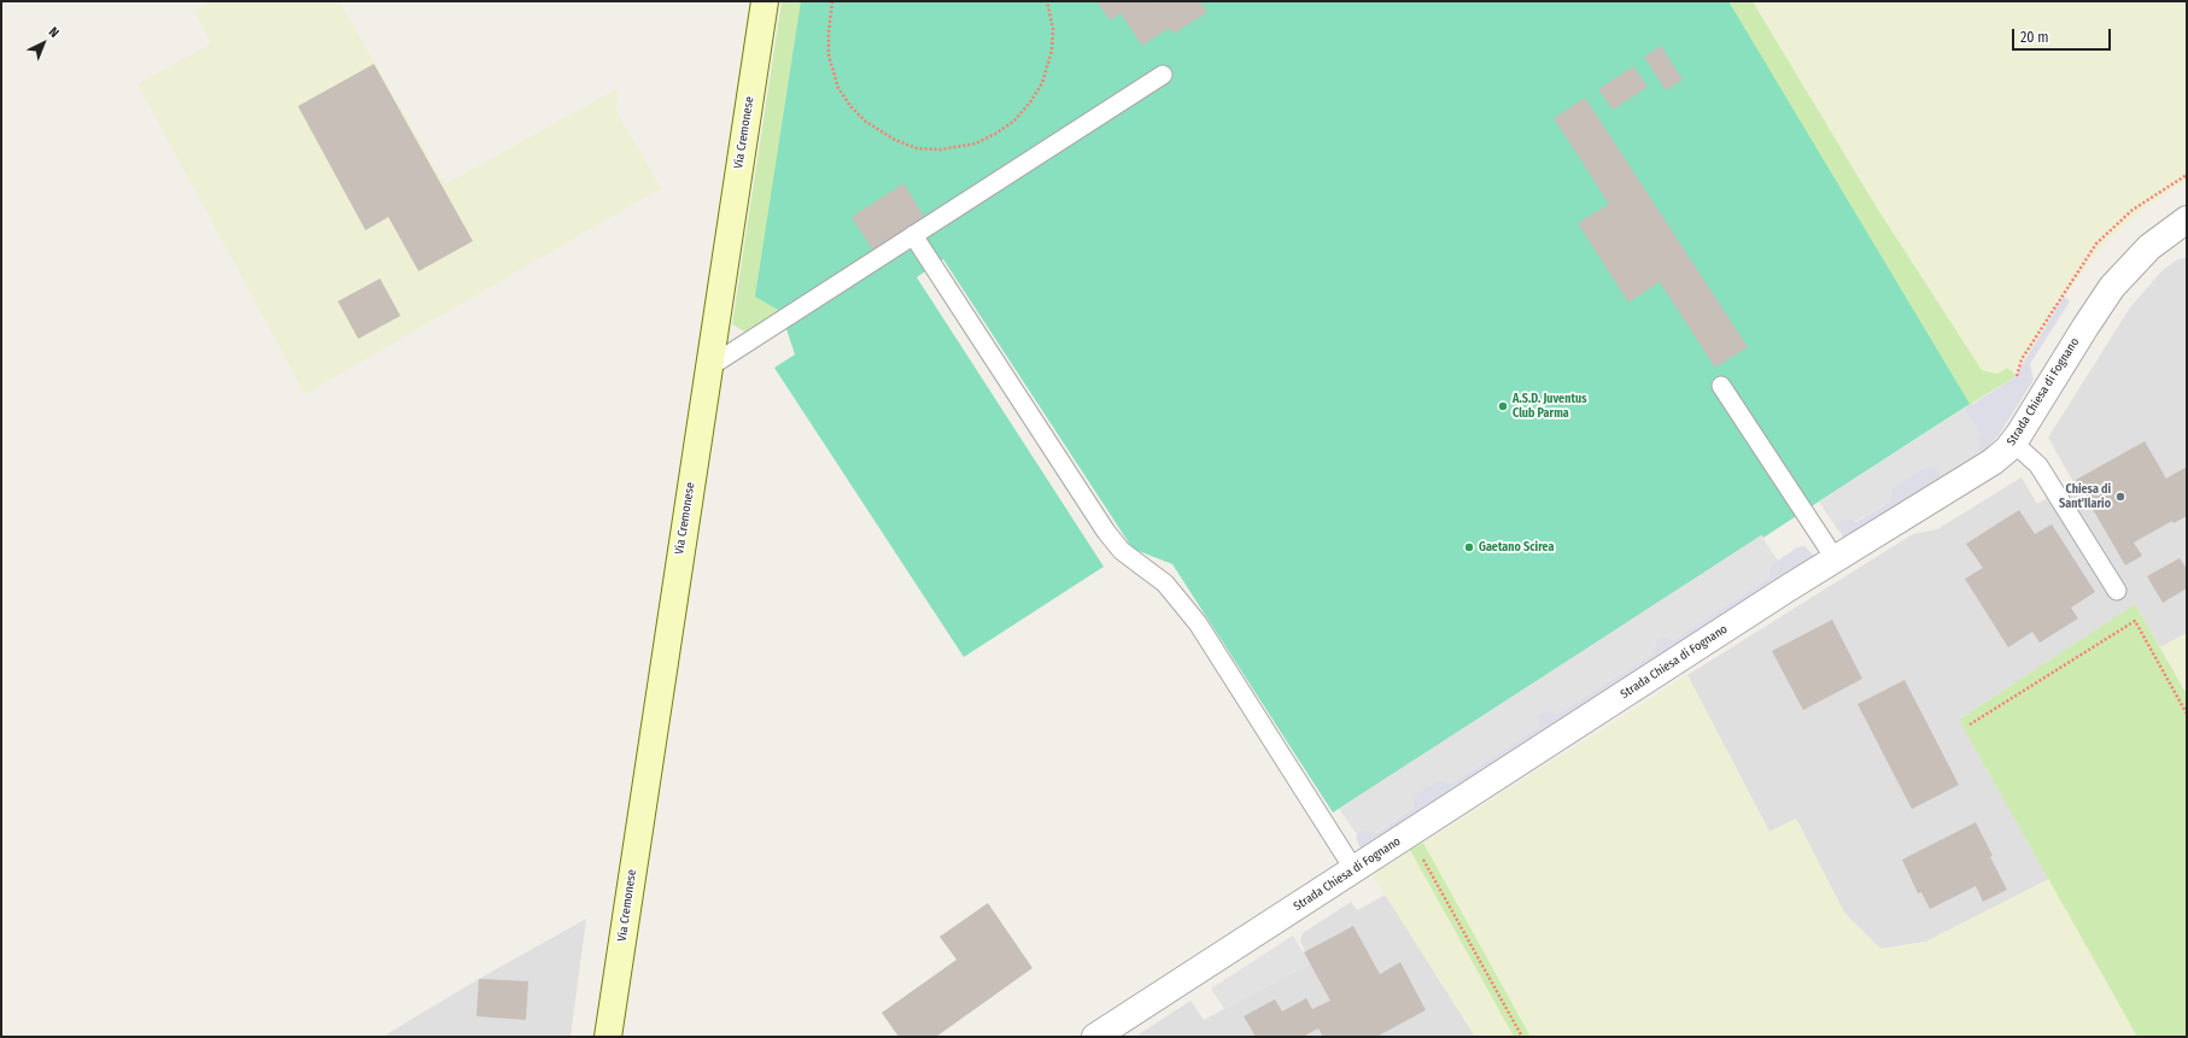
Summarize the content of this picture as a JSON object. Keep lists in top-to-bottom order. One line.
{"streets":{"main road":["Via Cremonese"],"street":["Strada Chiesa di Fognano"]},"places":["A.S.D. Juventus Club Parma","Chiesa di Sant'Ilario","Gaetano Scirea"],"scale_bar":"20 m","north":"top right"}
